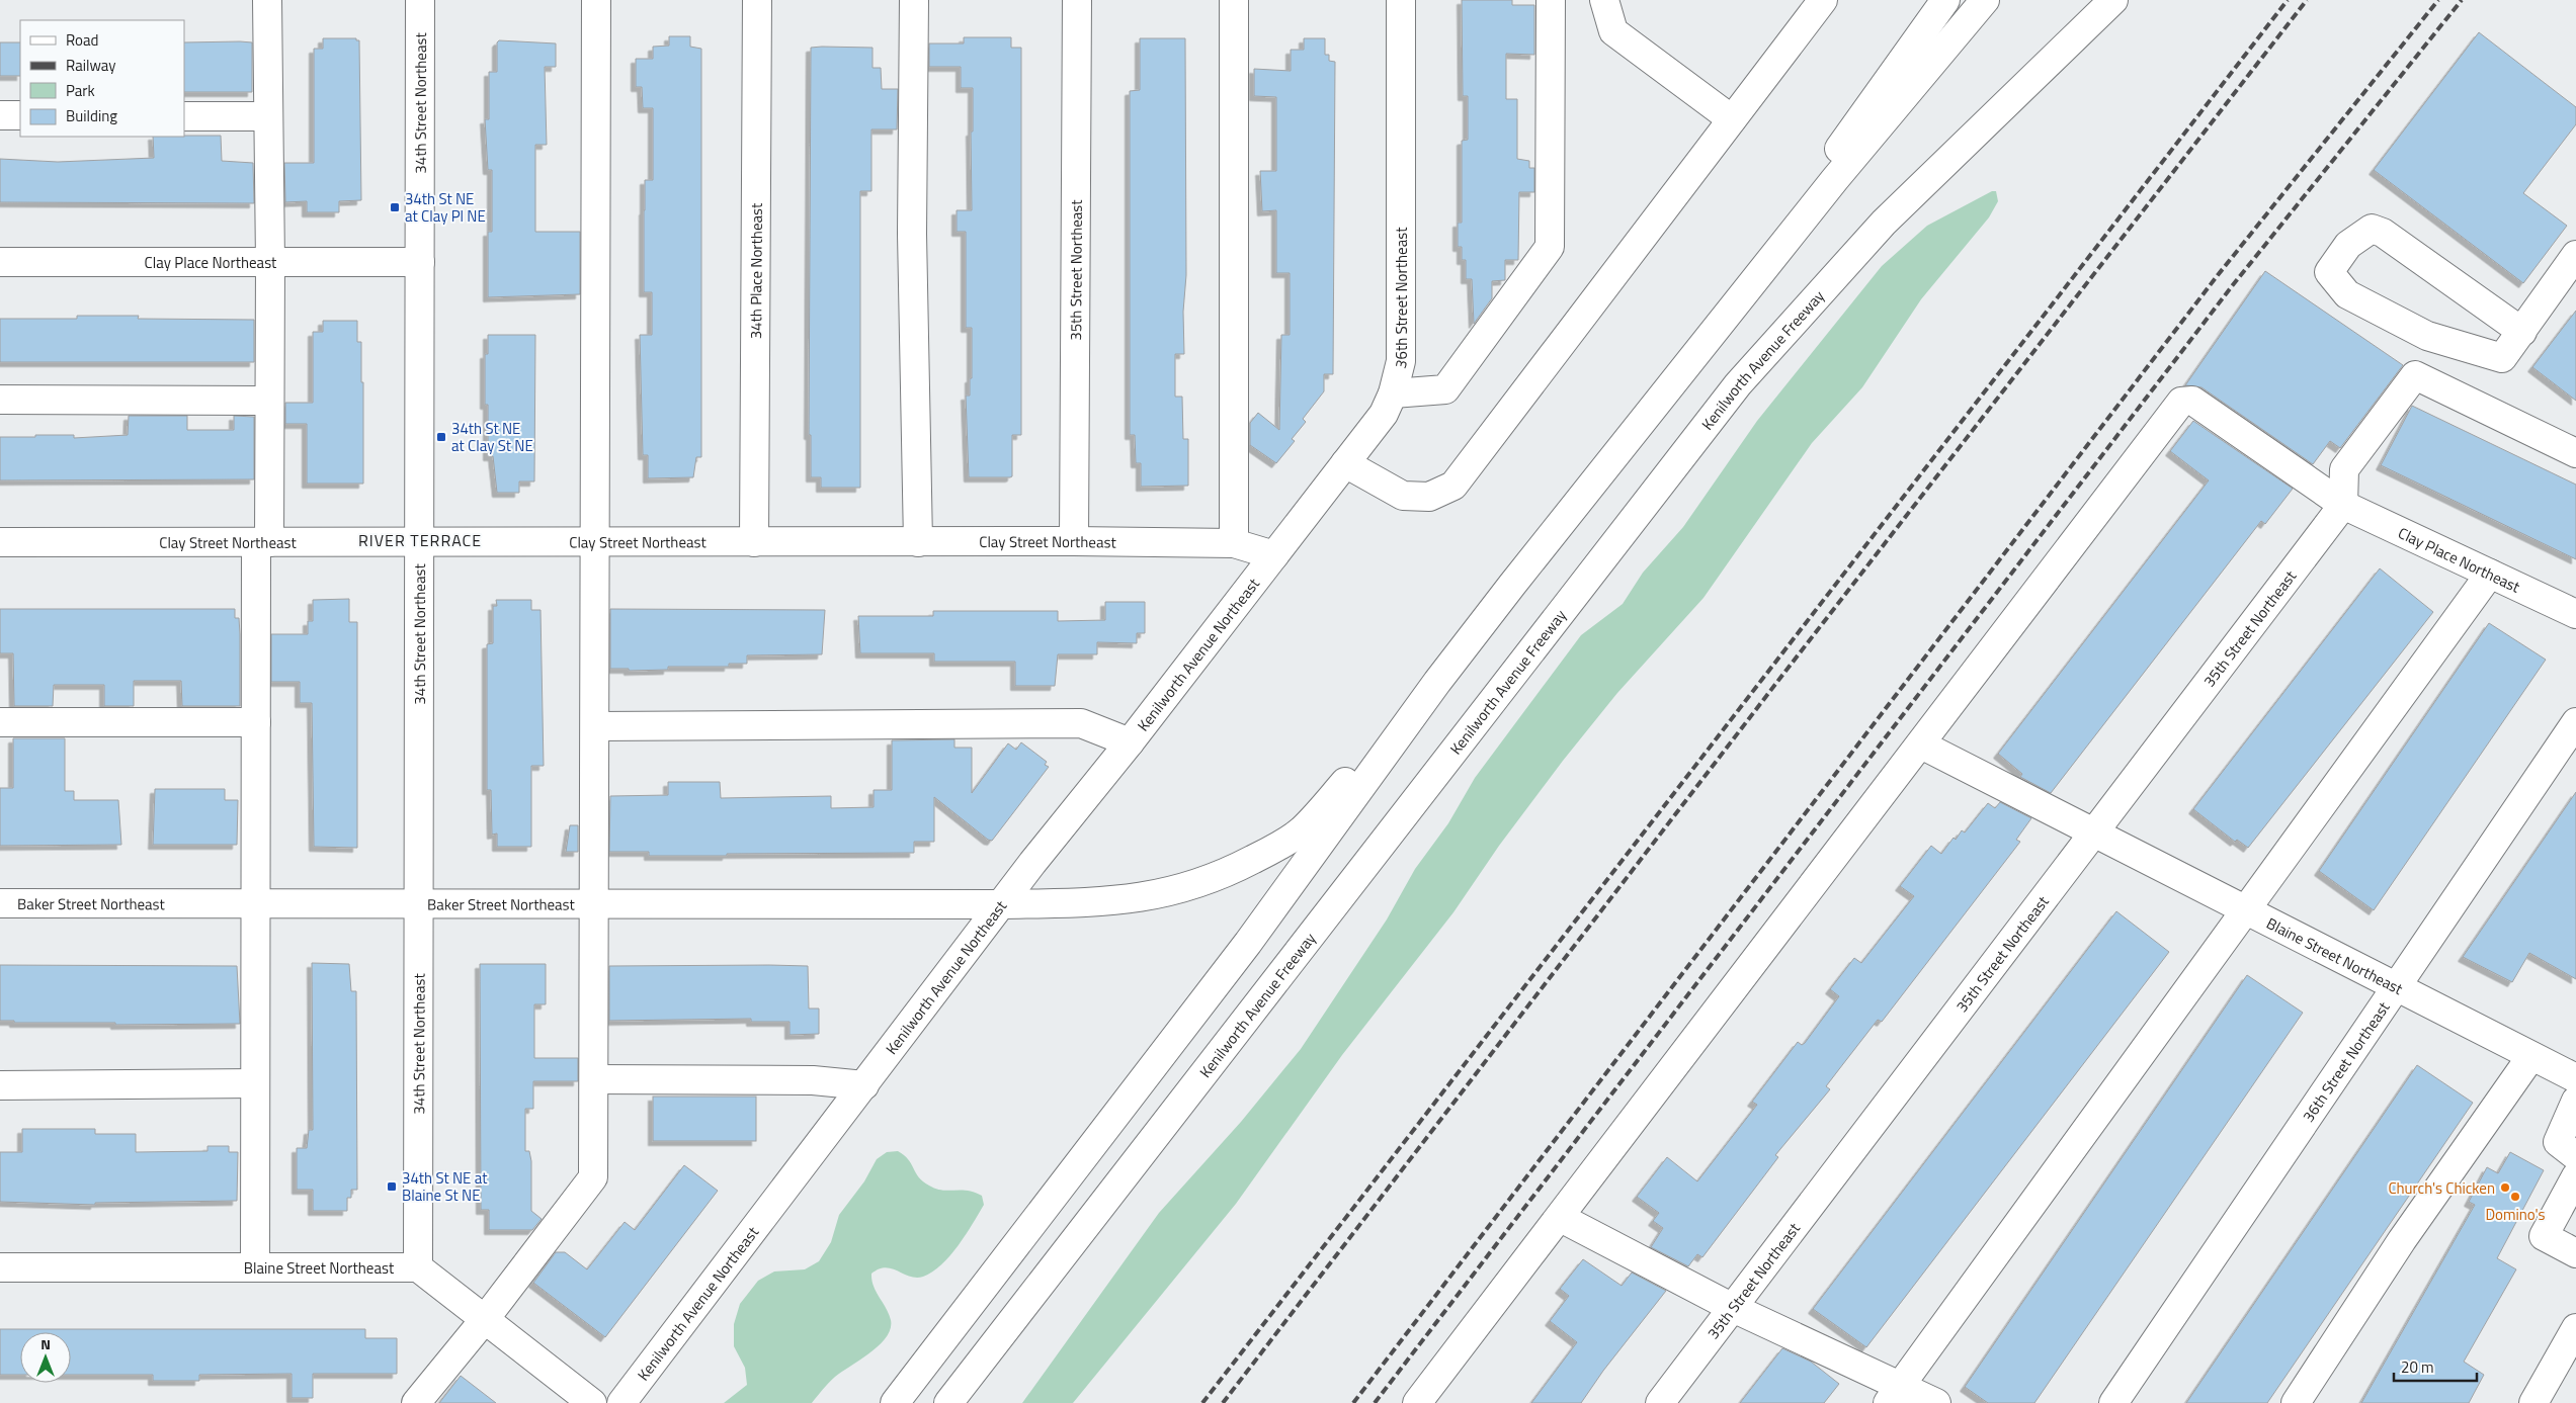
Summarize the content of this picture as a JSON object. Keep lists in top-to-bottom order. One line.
{"streets":{"main road":["34th Street Northeast","Clay Place Northeast","34th Place Northeast","35th Street Northeast","36th Street Northeast","Kenilworth Avenue Freeway","Clay Street Northeast","Kenilworth Avenue Northeast","Baker Street Northeast","Blaine Street Northeast"]},"crossings":[["34th Street Northeast","Clay Place Northeast"],["34th Street Northeast","Clay Street Northeast"],["34th Street Northeast","Baker Street Northeast"],["34th Street Northeast","Blaine Street Northeast"],["Clay Place Northeast","35th Street Northeast"],["Clay Place Northeast","Blaine Street Northeast"],["34th Place Northeast","Clay Street Northeast"],["35th Street Northeast","Clay Street Northeast"],["35th Street Northeast","Blaine Street Northeast"],["36th Street Northeast","Clay Street Northeast"],["36th Street Northeast","Kenilworth Avenue Northeast"],["36th Street Northeast","Blaine Street Northeast"],["Clay Street Northeast","Kenilworth Avenue Northeast"],["Kenilworth Avenue Northeast","Baker Street Northeast"]],"districts":["RIVER TERRACE"],"places":{"transit":["34th St NE at Clay Pl NE","34th St NE at Clay St NE","34th St NE at Blaine St NE"],"other":["Church's Chicken","Domino's"]},"legend":["Road","Railway","Park","Building"],"scale_bar":"20 m","north":"top"}
